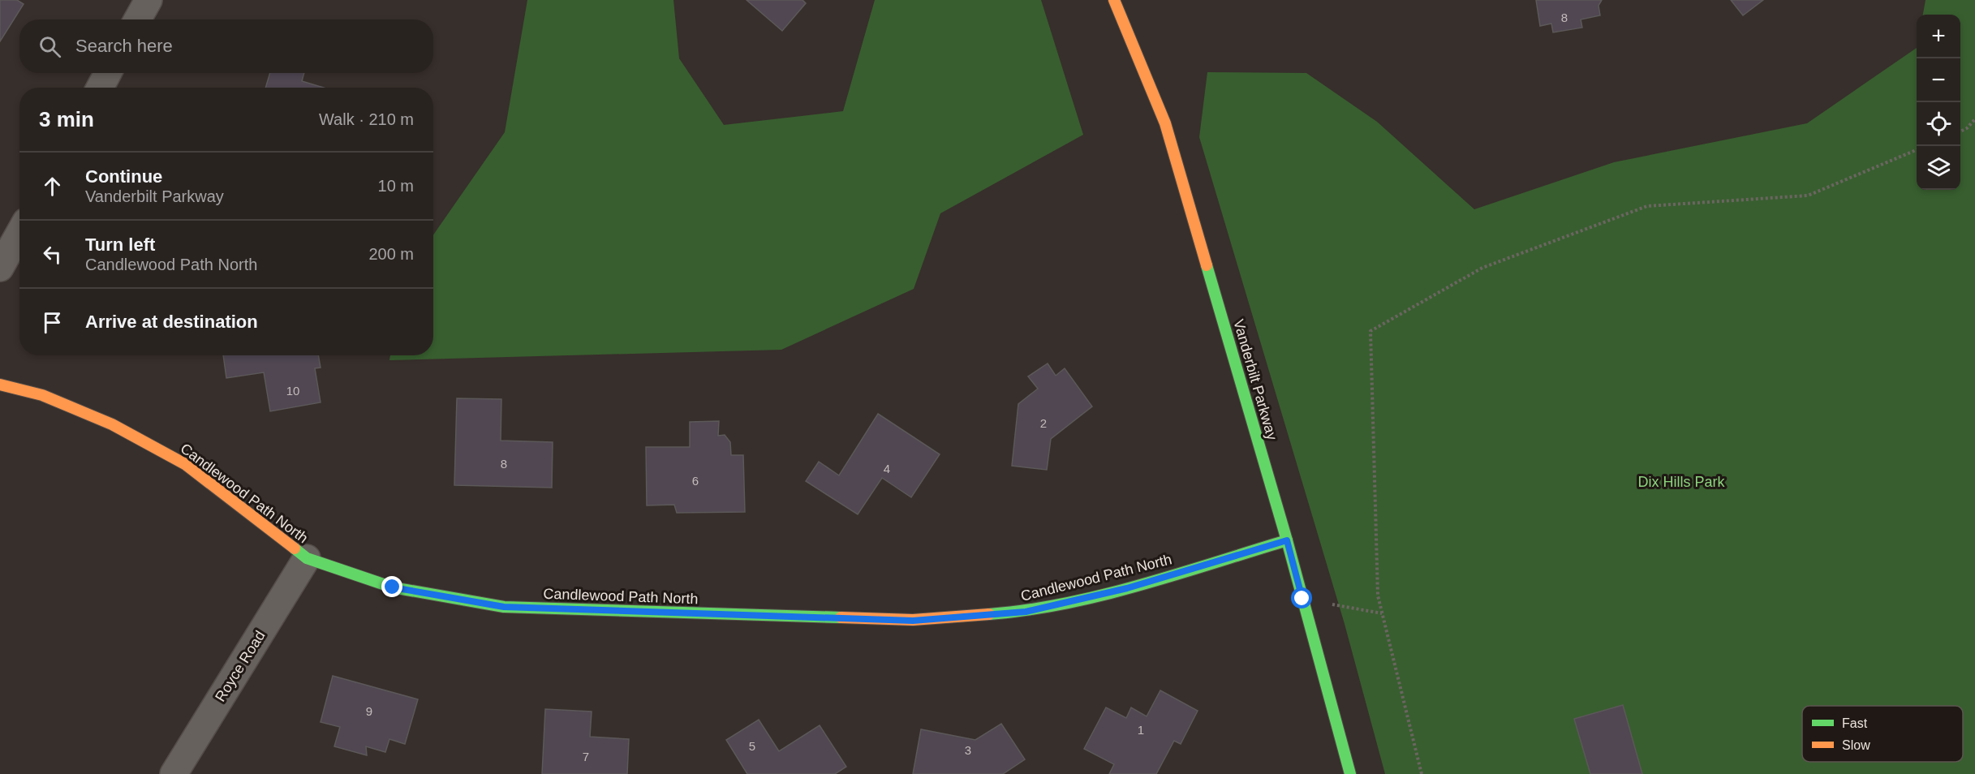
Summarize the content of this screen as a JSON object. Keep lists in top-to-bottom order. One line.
{"streets":{"street":["Vanderbilt Parkway","Candlewood Path North","Royce Road"]},"crossings":[["Vanderbilt Parkway","Candlewood Path North"],["Candlewood Path North","Royce Road"]],"parks":["Dix Hills Park"],"house_numbers":["8","10","2","8","4","6","9","1","5","3","7"],"legend":["Fast","Slow"],"page":{"map_buttons":["+","−"],"search":"Search here","heading":["3 min","Walk · 210 m"],"list":[["Continue","Vanderbilt Parkway","10 m"],["Turn left","Candlewood Path North","200 m"],"Arrive at destination"]}}
